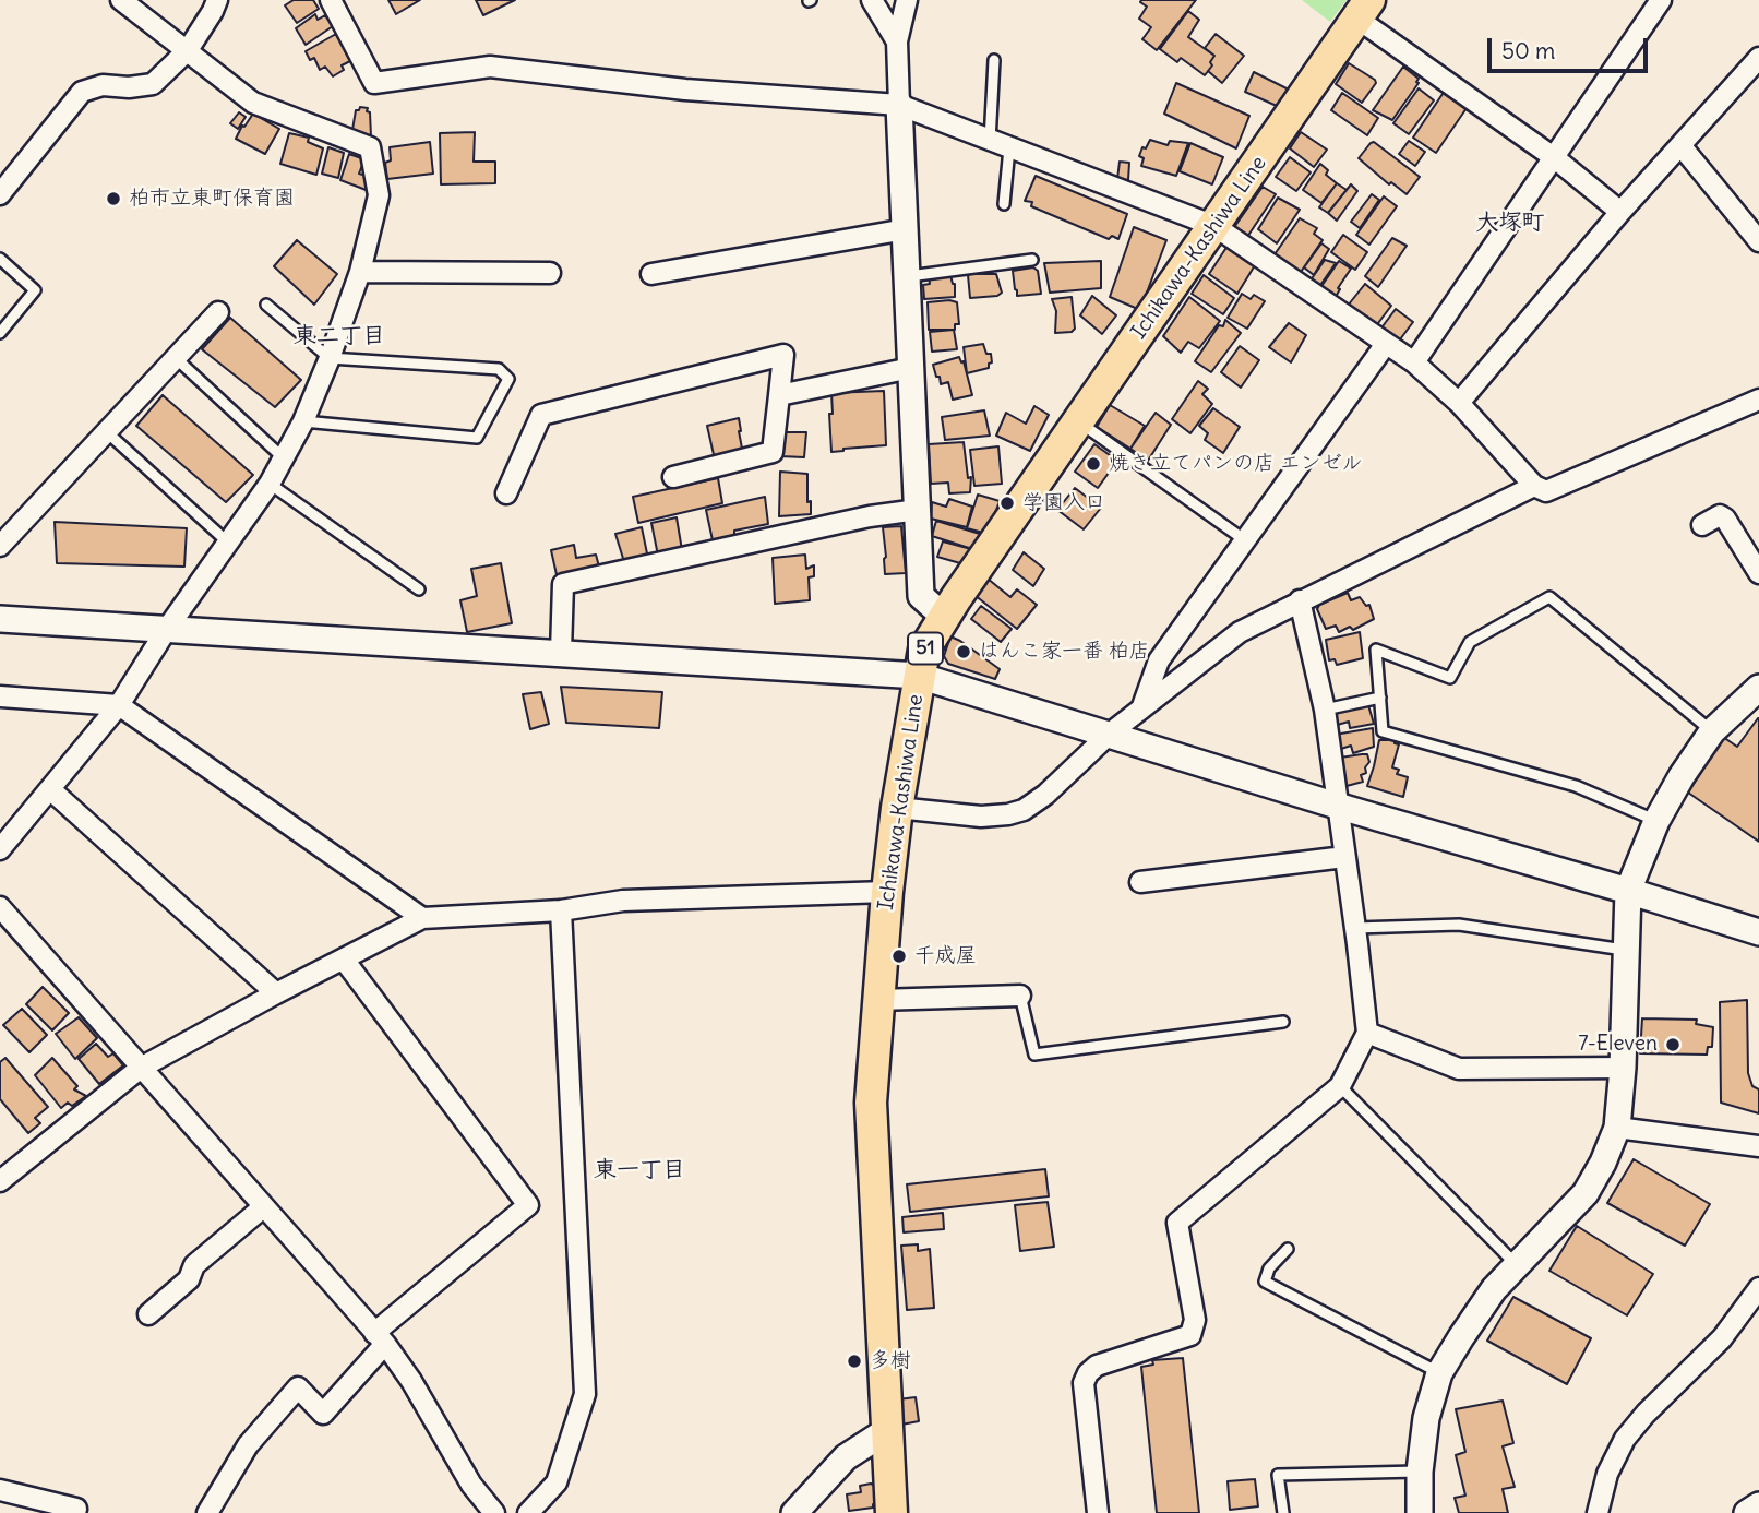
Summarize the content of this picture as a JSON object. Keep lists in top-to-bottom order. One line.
{"streets":{"main road":["Ichikawa-Kashiwa Line","51"]},"districts":["大塚町","東二丁目","東一丁目"],"places":["柏市立東町保育園","焼き立てパンの店 エンゼル","学園入口","はんこ家一番 柏店","千成屋","7-Eleven","多樹"],"scale_bar":"50 m"}
